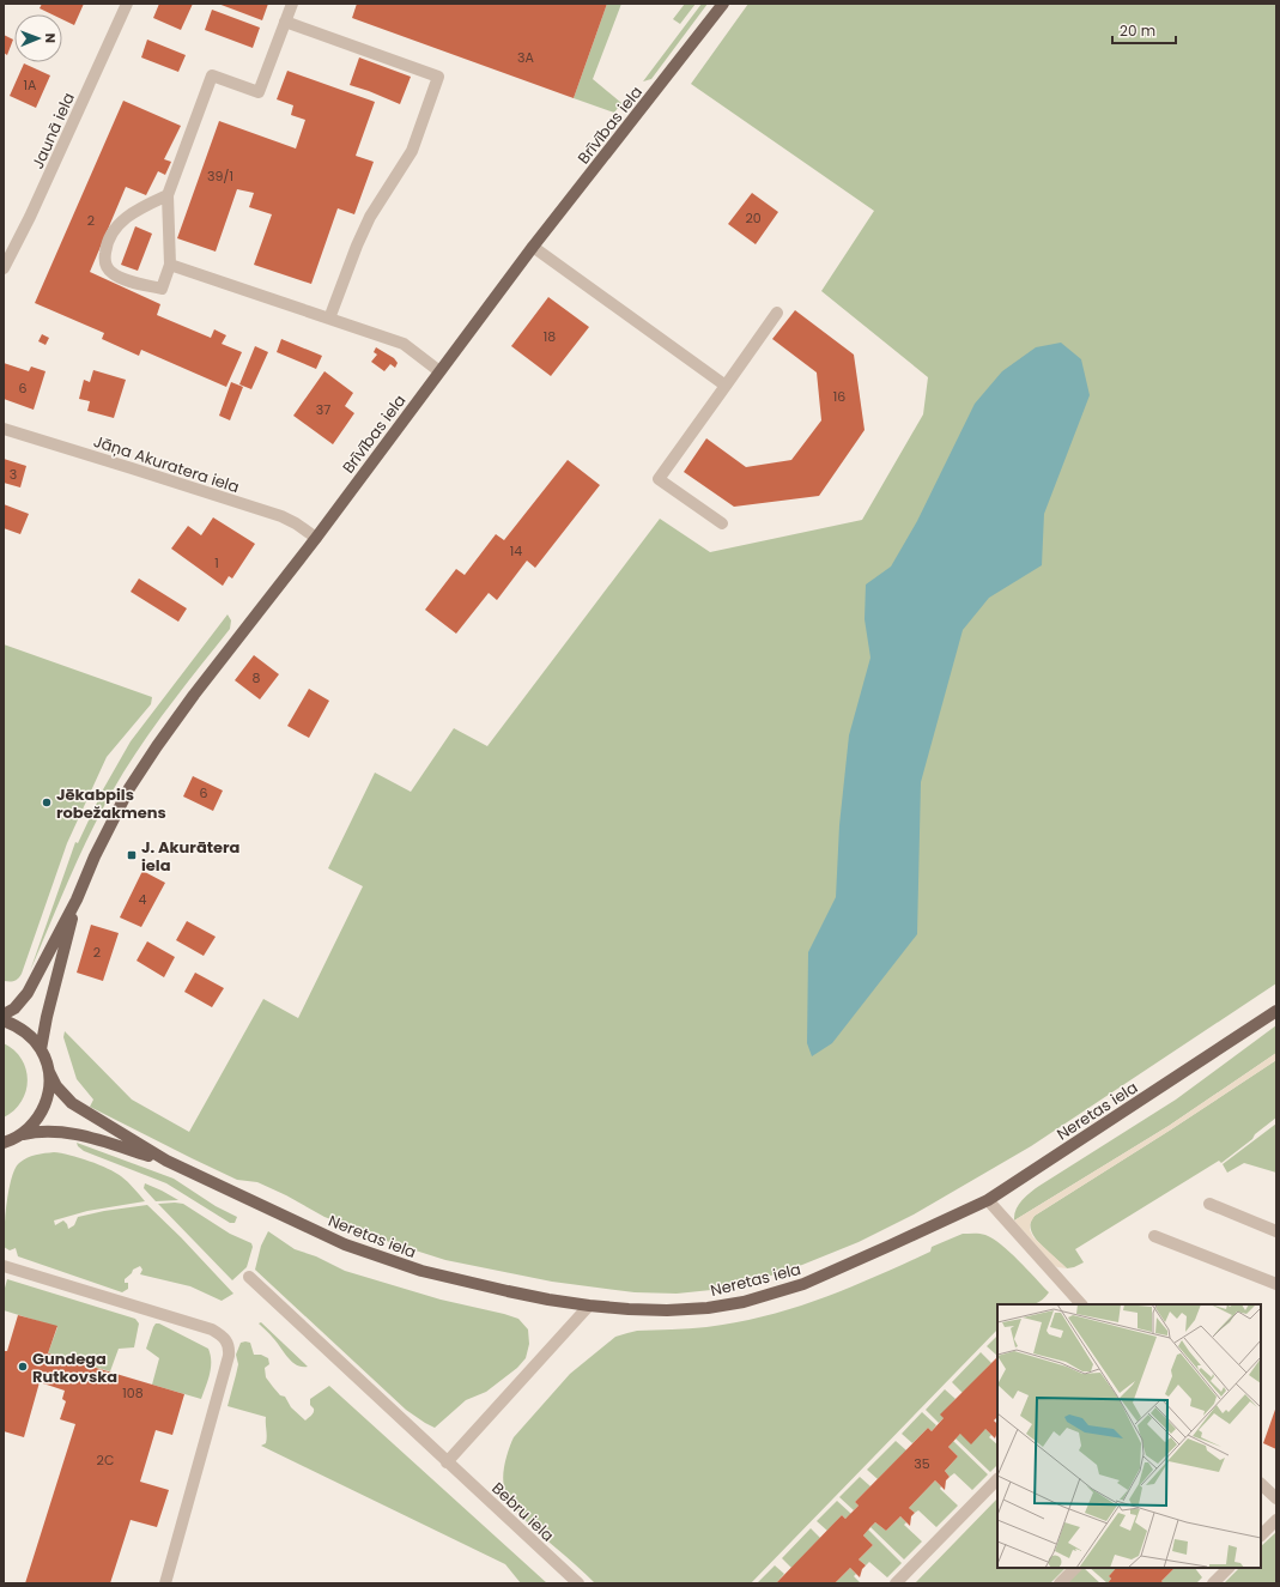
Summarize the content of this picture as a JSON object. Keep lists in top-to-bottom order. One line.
{"streets":{"main road":["Brīvības iela","Neretas iela"],"street":["Jaunā iela","Jāņa Akuratera iela","Bebru iela"]},"crossings":[["Brīvības iela","Jāņa Akuratera iela"]],"places":{"other":["Jēkabpils robežakmens","Gundega Rutkovska"],"transit":["J. Akurātera iela"]},"house_numbers":["3A","1A","39/1","20","2","18","6","16","37","3","14","1","8","6","4","2","108","2C","35"],"scale_bar":"20 m","north":"right"}
